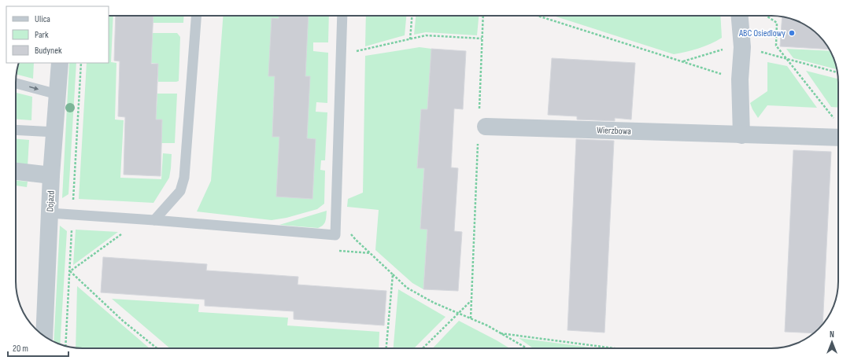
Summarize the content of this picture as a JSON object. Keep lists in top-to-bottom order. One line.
{"streets":{"street":["Wierzbowa","Dojazd"]},"places":["ABC Osiedlowy"],"legend":["Ulica","Park","Budynek"],"scale_bar":"20 m","north":"top"}
